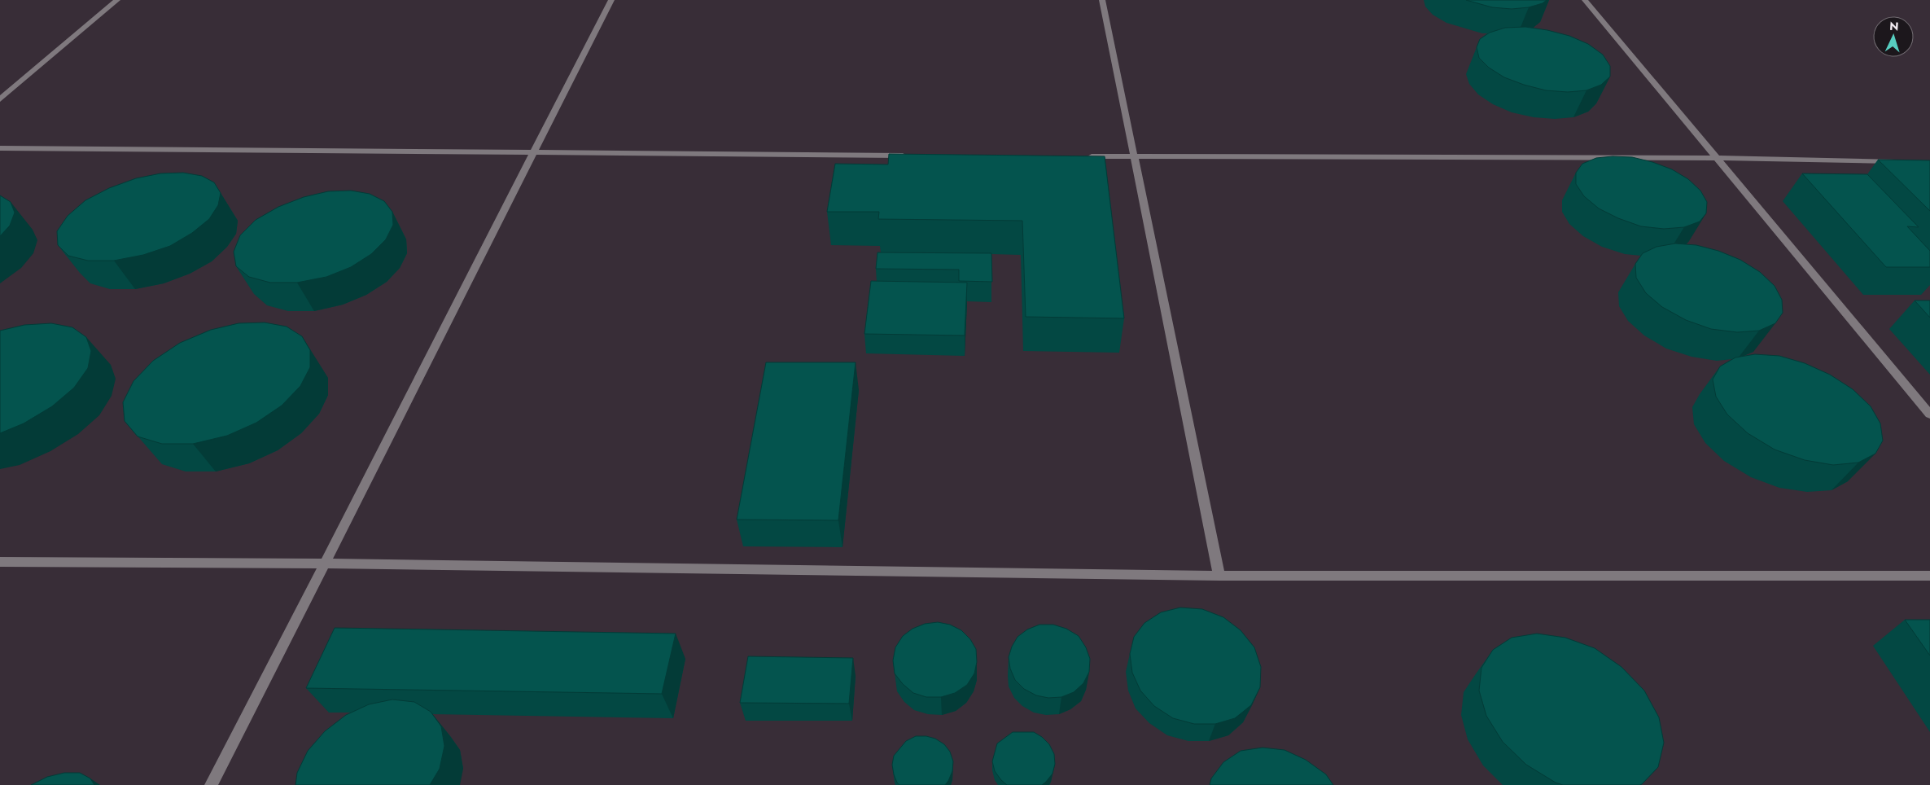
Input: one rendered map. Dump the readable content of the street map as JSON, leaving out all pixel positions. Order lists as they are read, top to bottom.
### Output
{
  "north": "top"
}
